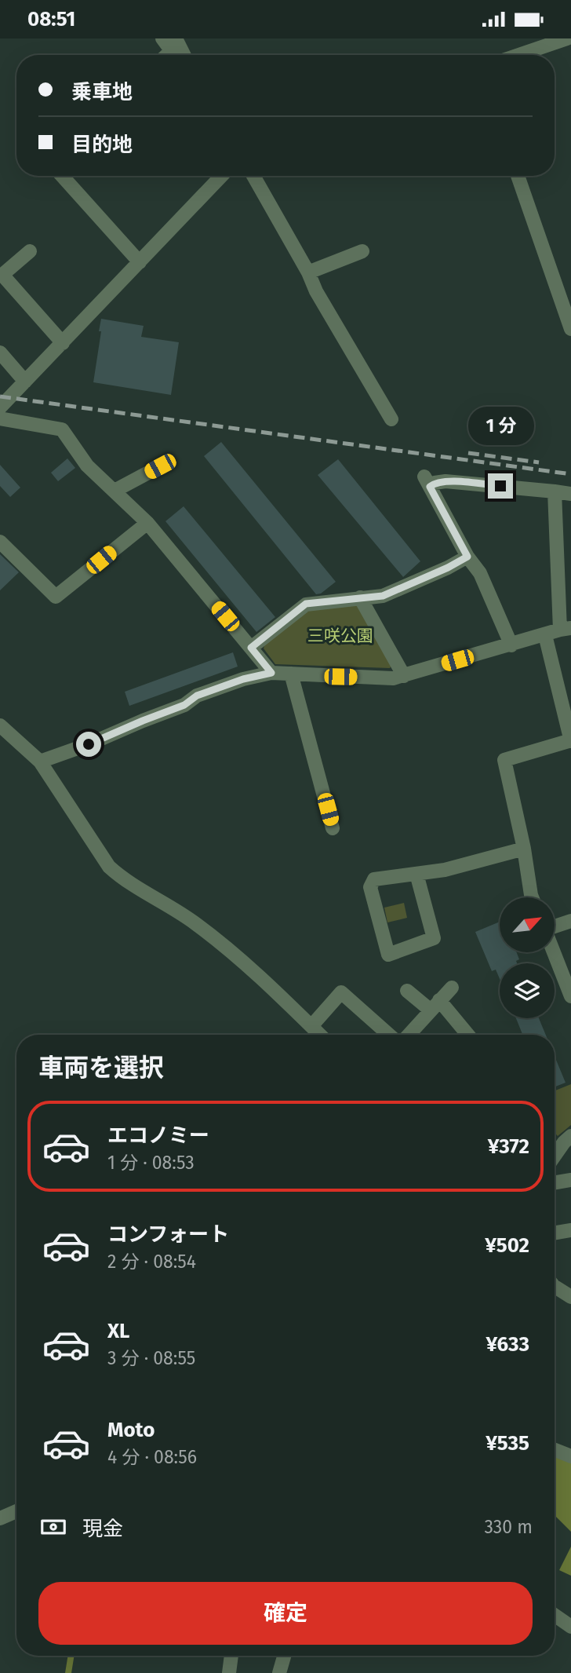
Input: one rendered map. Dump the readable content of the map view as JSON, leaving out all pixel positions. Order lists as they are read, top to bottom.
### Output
{
  "parks": ["三咲公園"],
  "north": "top right",
  "page": {
    "status": "08:51",
    "banner": ["乗車地", "目的地"],
    "bubble": "1 分",
    "heading": "車両を選択",
    "list": [
      {
        "name": "エコノミー",
        "note": "1 分 · 08:53",
        "value": "¥372"
      },
      {
        "name": "コンフォート",
        "note": "2 分 · 08:54",
        "value": "¥502"
      },
      {
        "name": "XL",
        "note": "3 分 · 08:55",
        "value": "¥633"
      },
      {
        "name": "Moto",
        "note": "4 分 · 08:56",
        "value": "¥535"
      }
    ],
    "pay": ["現金", "330 m"],
    "buttons": "確定"
  }
}
